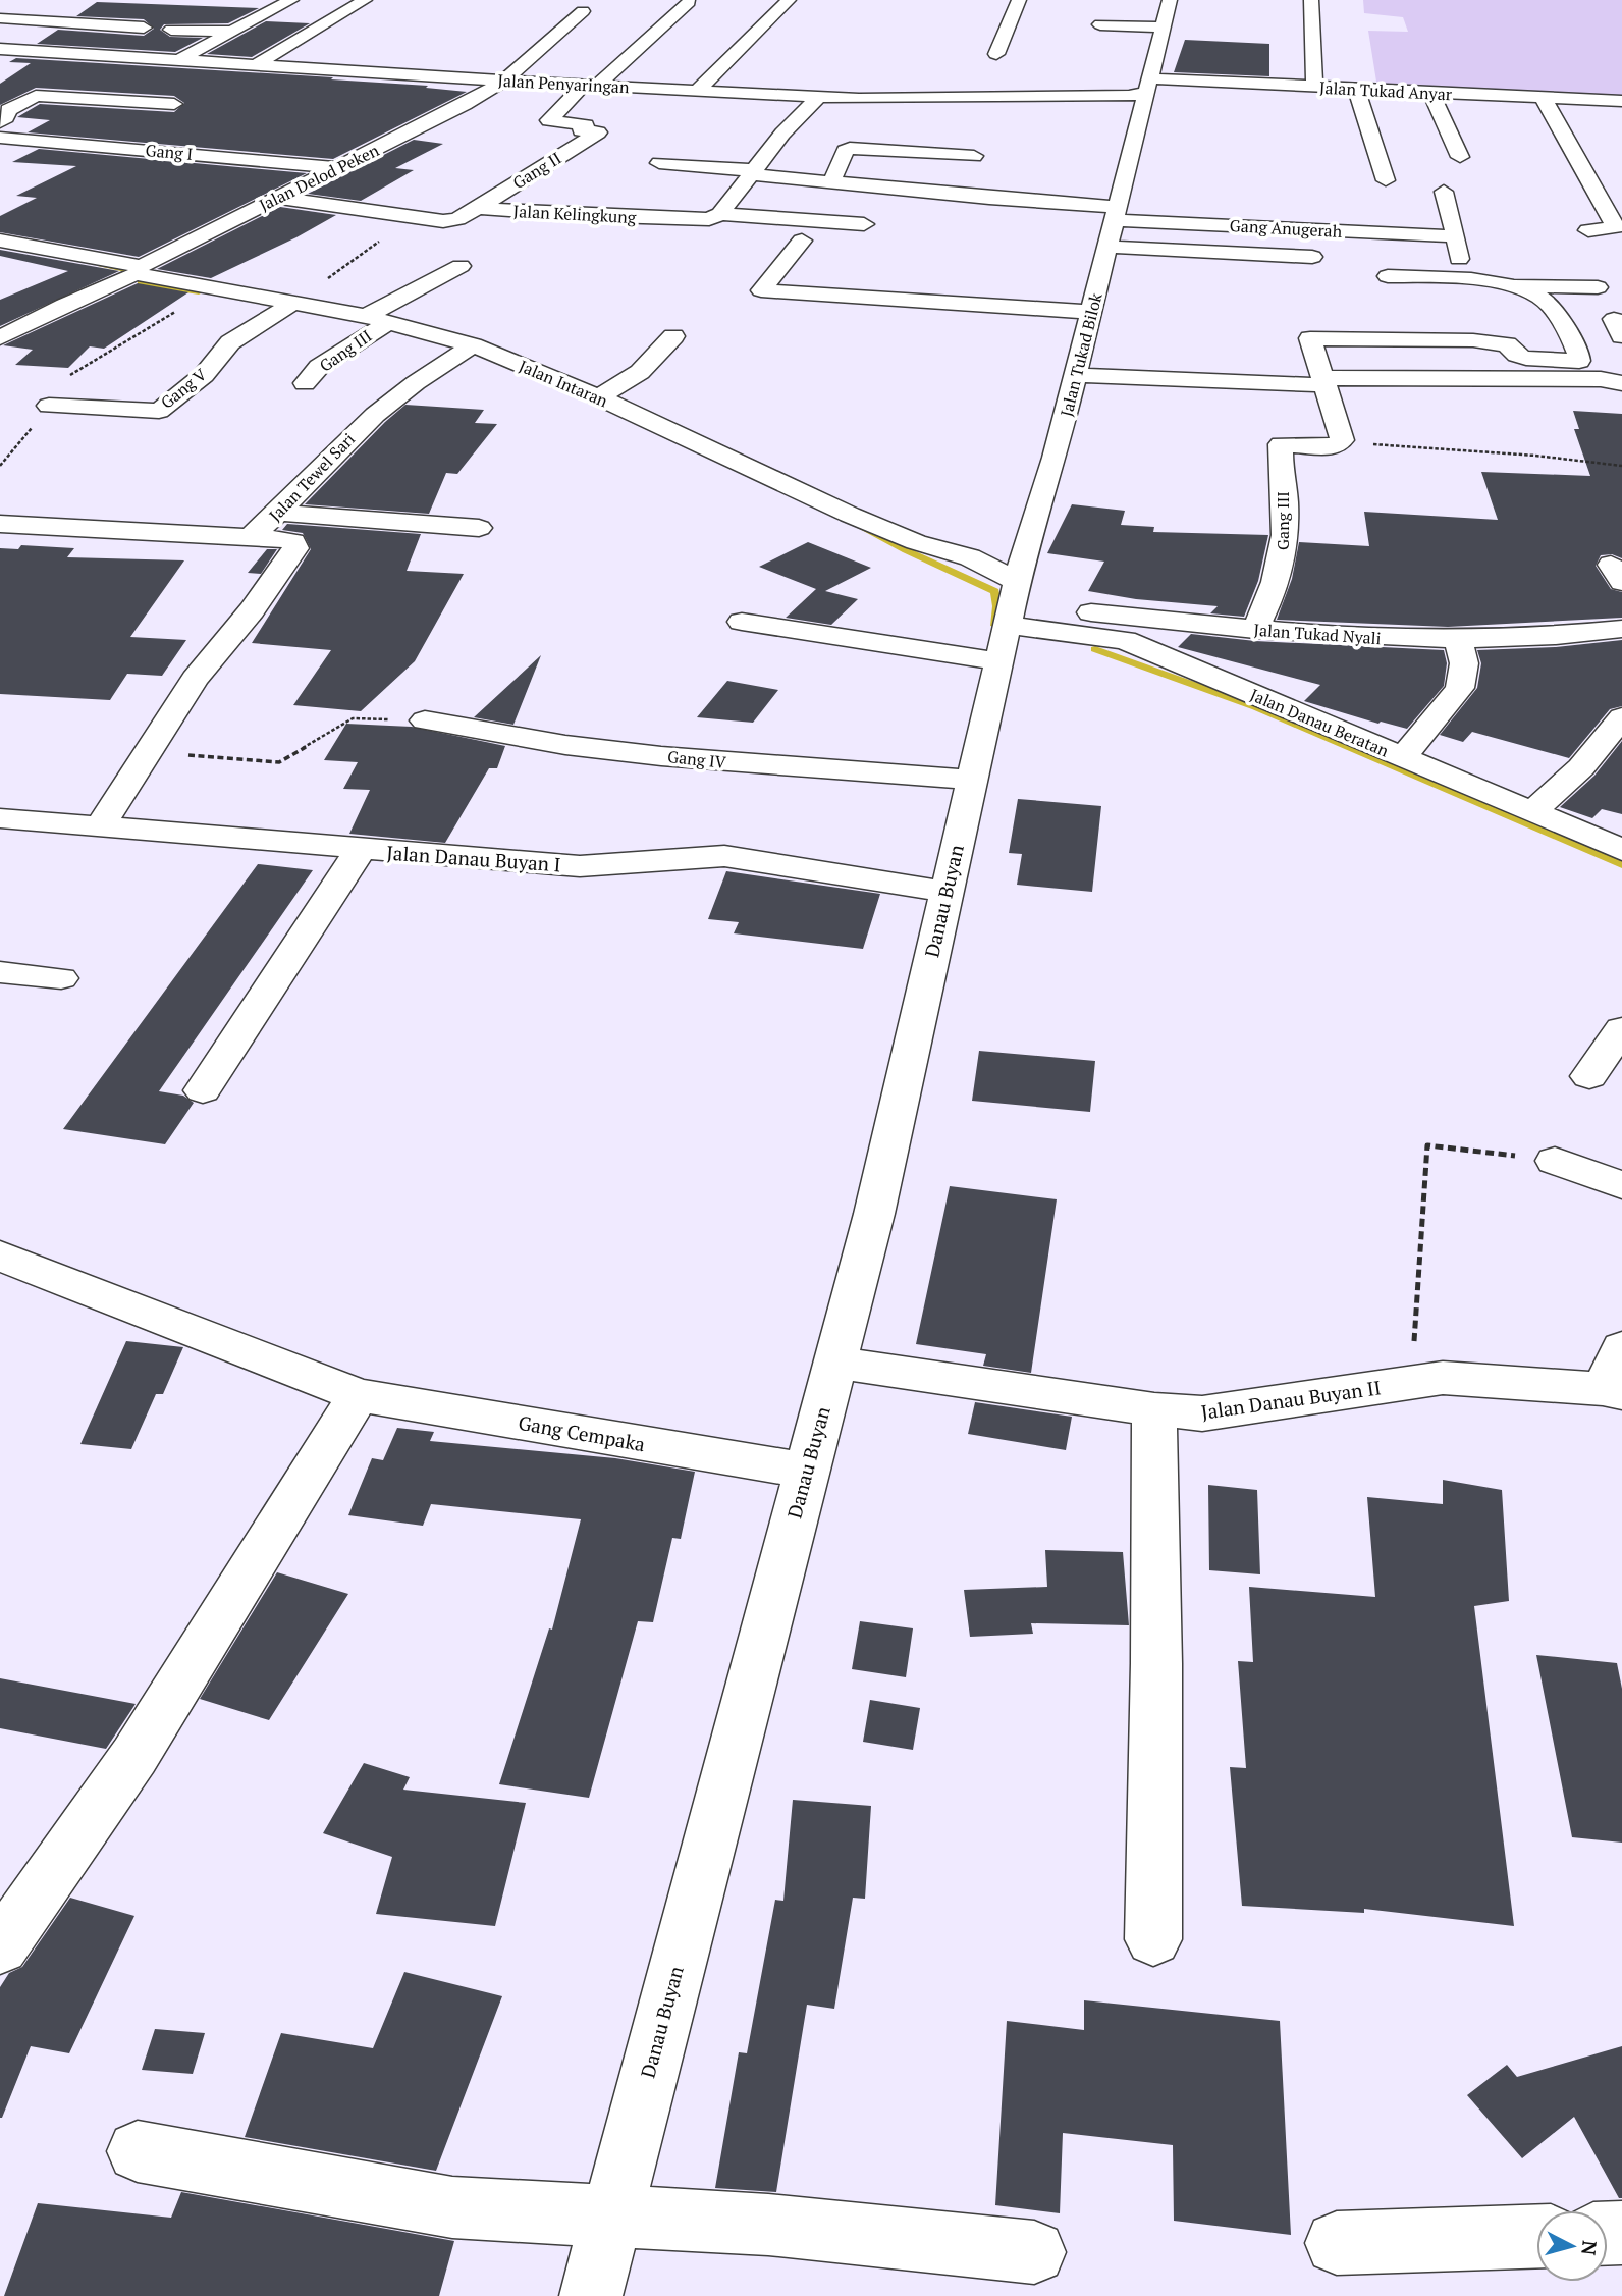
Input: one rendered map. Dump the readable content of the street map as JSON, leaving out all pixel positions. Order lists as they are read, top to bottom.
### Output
{
  "streets": {
    "street": [
      "Jalan Penyaringan",
      "Jalan Tukad Anyar",
      "Gang I",
      "Gang II",
      "Jalan Delod Peken",
      "Jalan Kelingkung",
      "Gang Anugerah",
      "Gang III",
      "Jalan Tukad Bilok",
      "Jalan Intaran",
      "Gang V",
      "Jalan Tewel Sari",
      "Jalan Tukad Nyali",
      "Jalan Danau Beratan",
      "Gang IV",
      "Jalan Danau Buyan I",
      "Danau Buyan",
      "Jalan Danau Buyan II",
      "Gang Cempaka"
    ]
  },
  "crossings": [
    ["Jalan Penyaringan", "Jalan Tukad Anyar"],
    ["Jalan Penyaringan", "Gang II"],
    ["Jalan Penyaringan", "Jalan Delod Peken"],
    ["Jalan Penyaringan", "Jalan Tukad Bilok"],
    ["Jalan Tukad Anyar", "Jalan Tukad Bilok"],
    ["Gang I", "Jalan Delod Peken"],
    ["Gang II", "Jalan Kelingkung"],
    ["Jalan Delod Peken", "Jalan Kelingkung"],
    ["Jalan Delod Peken", "Jalan Intaran"],
    ["Gang Anugerah", "Jalan Tukad Bilok"],
    ["Gang III", "Jalan Intaran"],
    ["Gang III", "Jalan Tukad Nyali"],
    ["Jalan Tukad Bilok", "Jalan Intaran"],
    ["Jalan Tukad Bilok", "Jalan Danau Beratan"],
    ["Jalan Tukad Bilok", "Danau Buyan"],
    ["Jalan Intaran", "Gang V"],
    ["Jalan Intaran", "Jalan Tewel Sari"],
    ["Jalan Intaran", "Jalan Danau Beratan"],
    ["Jalan Intaran", "Danau Buyan"],
    ["Jalan Tukad Nyali", "Jalan Danau Beratan"],
    ["Jalan Danau Beratan", "Danau Buyan"],
    ["Gang IV", "Danau Buyan"],
    ["Jalan Danau Buyan I", "Danau Buyan"],
    ["Danau Buyan", "Jalan Danau Buyan II"],
    ["Danau Buyan", "Gang Cempaka"]
  ],
  "north": "right"
}
